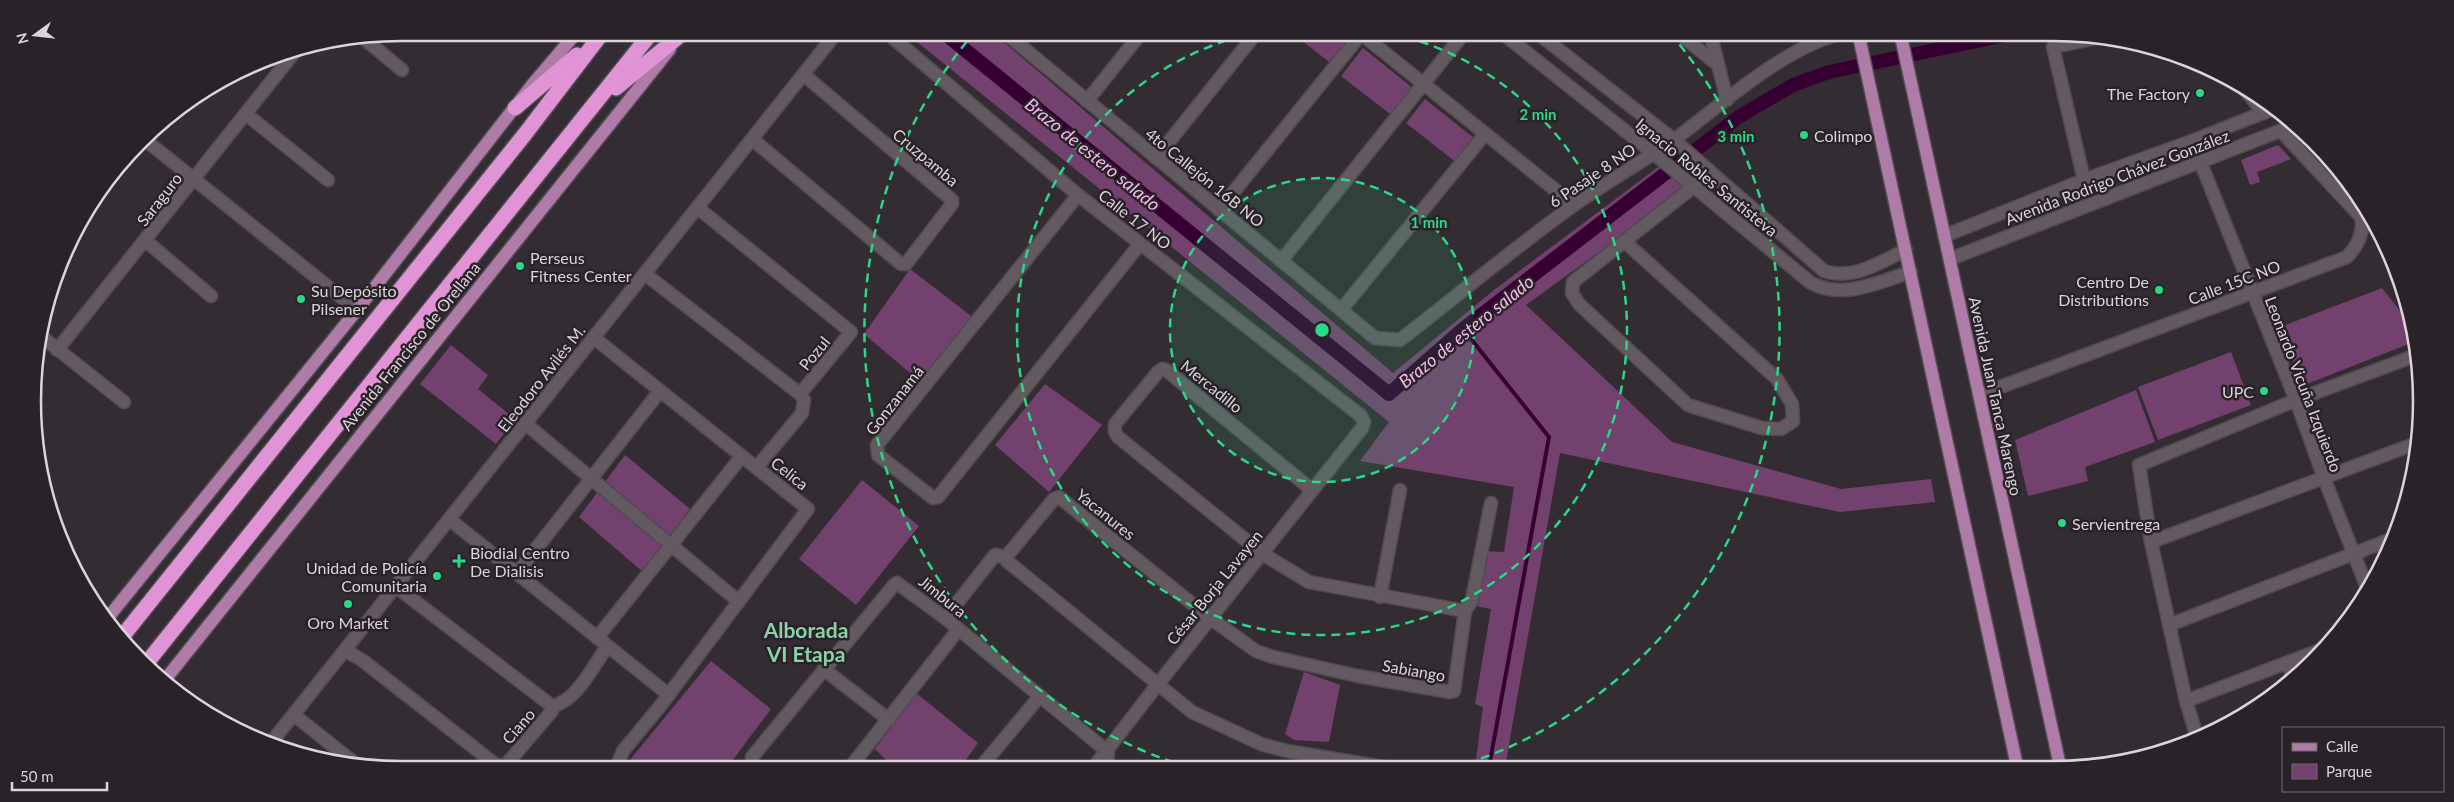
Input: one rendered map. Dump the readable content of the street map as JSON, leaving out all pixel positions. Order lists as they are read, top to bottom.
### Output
{
  "streets": {
    "highway": ["Avenida Francisco de Orellana"],
    "main road": ["Avenida Juan Tanca Marengo"],
    "street": [
      "Cruzpamba",
      "6 Pasaje 8 NO",
      "4to Callejón 16B NO",
      "Ignacio Robles Santisteva",
      "Avenida Rodrigo Chávez González",
      "Saraguro",
      "Calle 17 NO",
      "Calle 15C NO",
      "Pozul",
      "Eleodoro Avilés M.",
      "Leonardo Vicuña Izquierdo",
      "Mercadillo",
      "Gonzanamá",
      "Celica",
      "Yacanures",
      "César Borja Lavayen",
      "Jimbura",
      "Sabiango",
      "Ciano"
    ]
  },
  "crossings": [
    ["Cruzpamba", "Eleodoro Avilés M."],
    ["6 Pasaje 8 NO", "4to Callejón 16B NO"],
    ["6 Pasaje 8 NO", "Ignacio Robles Santisteva"],
    ["Avenida Rodrigo Chávez González", "Calle 15C NO"],
    ["Avenida Rodrigo Chávez González", "Leonardo Vicuña Izquierdo"],
    ["Avenida Rodrigo Chávez González", "Avenida Juan Tanca Marengo"],
    ["Calle 17 NO", "Gonzanamá"],
    ["Calle 17 NO", "César Borja Lavayen"],
    ["Calle 15C NO", "Leonardo Vicuña Izquierdo"],
    ["Calle 15C NO", "Avenida Juan Tanca Marengo"],
    ["Pozul", "Eleodoro Avilés M."],
    ["Eleodoro Avilés M.", "Celica"],
    ["Eleodoro Avilés M.", "Ciano"],
    ["Mercadillo", "César Borja Lavayen"],
    ["Yacanures", "César Borja Lavayen"],
    ["Yacanures", "Sabiango"],
    ["César Borja Lavayen", "Jimbura"],
    ["César Borja Lavayen", "Sabiango"]
  ],
  "districts": ["Alborada VI Etapa"],
  "water": ["Brazo de estero salado"],
  "places": {
    "other": [
      "The Factory",
      "Colimpo",
      "Perseus Fitness Center",
      "Centro De Distributions",
      "Su Depósito Pilsener",
      "UPC",
      "Servientrega",
      "Unidad de Policía Comunitaria",
      "Oro Market"
    ],
    "health": ["Biodial Centro De Dialisis"]
  },
  "legend": ["Calle", "Parque"],
  "scale_bar": "50 m",
  "north": "left",
  "rings": ["2 min", "3 min", "1 min"]
}
